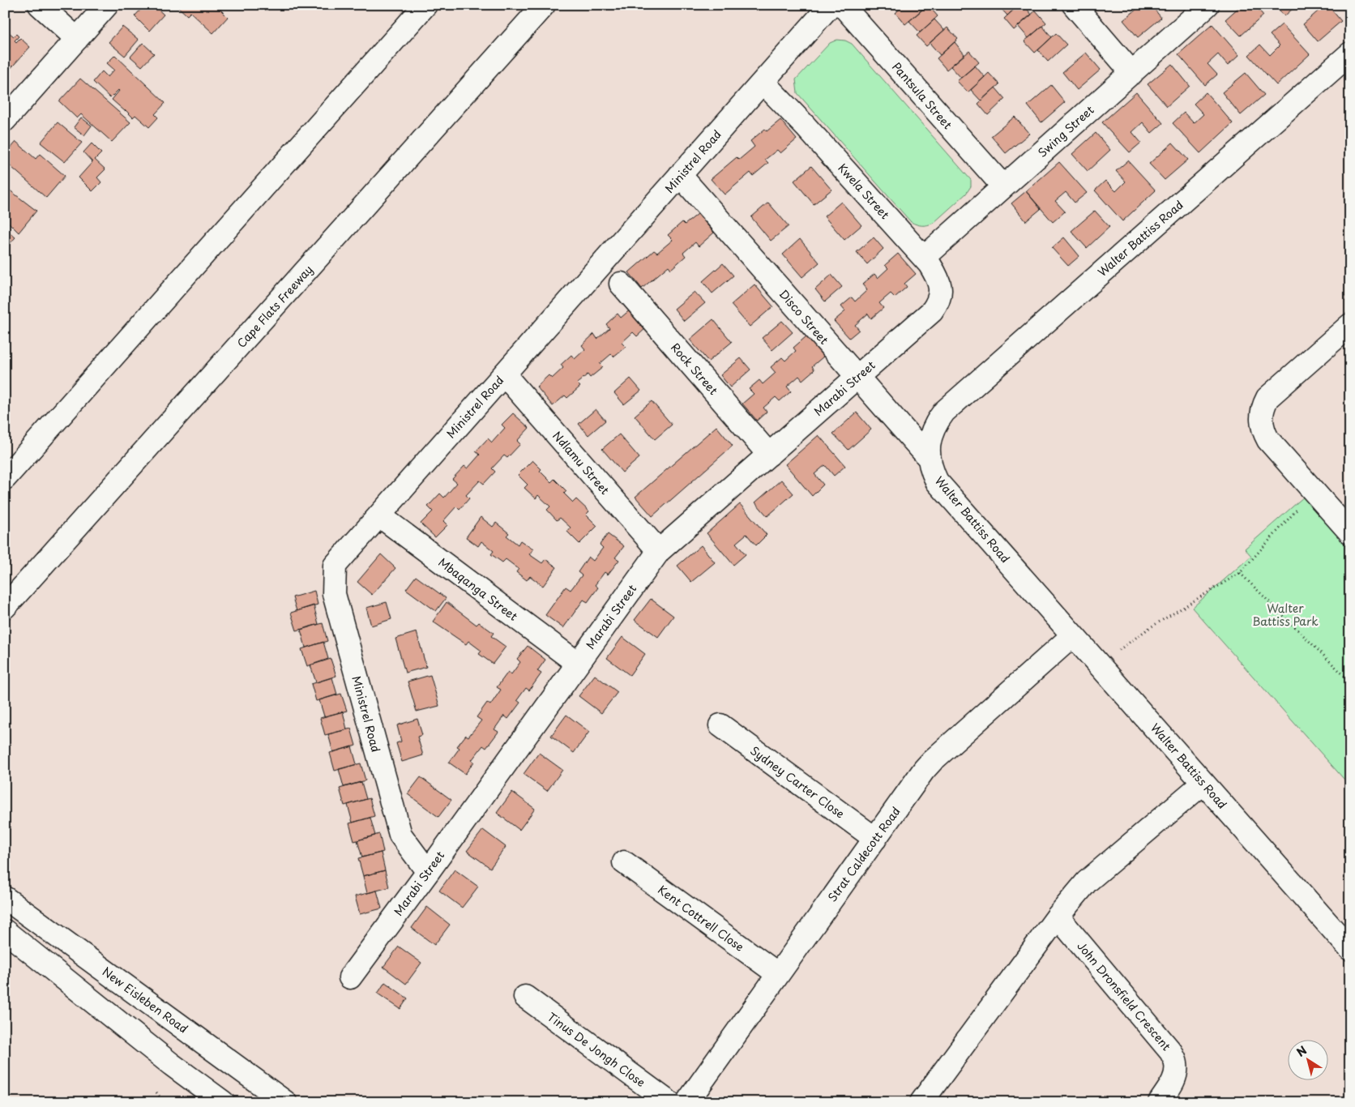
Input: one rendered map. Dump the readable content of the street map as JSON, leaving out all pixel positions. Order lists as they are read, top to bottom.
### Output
{
  "streets": {
    "main road": [
      "Pantsula Street",
      "Swing Street",
      "Ministrel Road",
      "Kwela Street",
      "Walter Battiss Road",
      "Cape Flats Freeway",
      "Disco Street",
      "Rock Street",
      "Marabi Street",
      "Ndlamu Street",
      "Mbaqanga Street",
      "Sydney Carter Close",
      "Strat Caldecott Road",
      "Kent Cottrell Close",
      "John Dronsfield Crescent",
      "New Eisleben Road",
      "Tinus De Jongh Close"
    ]
  },
  "crossings": [
    ["Pantsula Street", "Swing Street"],
    ["Swing Street", "Kwela Street"],
    ["Ministrel Road", "Kwela Street"],
    ["Ministrel Road", "Disco Street"],
    ["Ministrel Road", "Marabi Street"],
    ["Ministrel Road", "Ndlamu Street"],
    ["Ministrel Road", "Mbaqanga Street"],
    ["Kwela Street", "Marabi Street"],
    ["Walter Battiss Road", "Disco Street"],
    ["Walter Battiss Road", "Strat Caldecott Road"],
    ["Disco Street", "Marabi Street"],
    ["Rock Street", "Marabi Street"],
    ["Marabi Street", "Ndlamu Street"],
    ["Marabi Street", "Mbaqanga Street"],
    ["Sydney Carter Close", "Strat Caldecott Road"],
    ["Strat Caldecott Road", "Kent Cottrell Close"]
  ],
  "parks": ["Walter Battiss Park"],
  "north": "top left"
}
